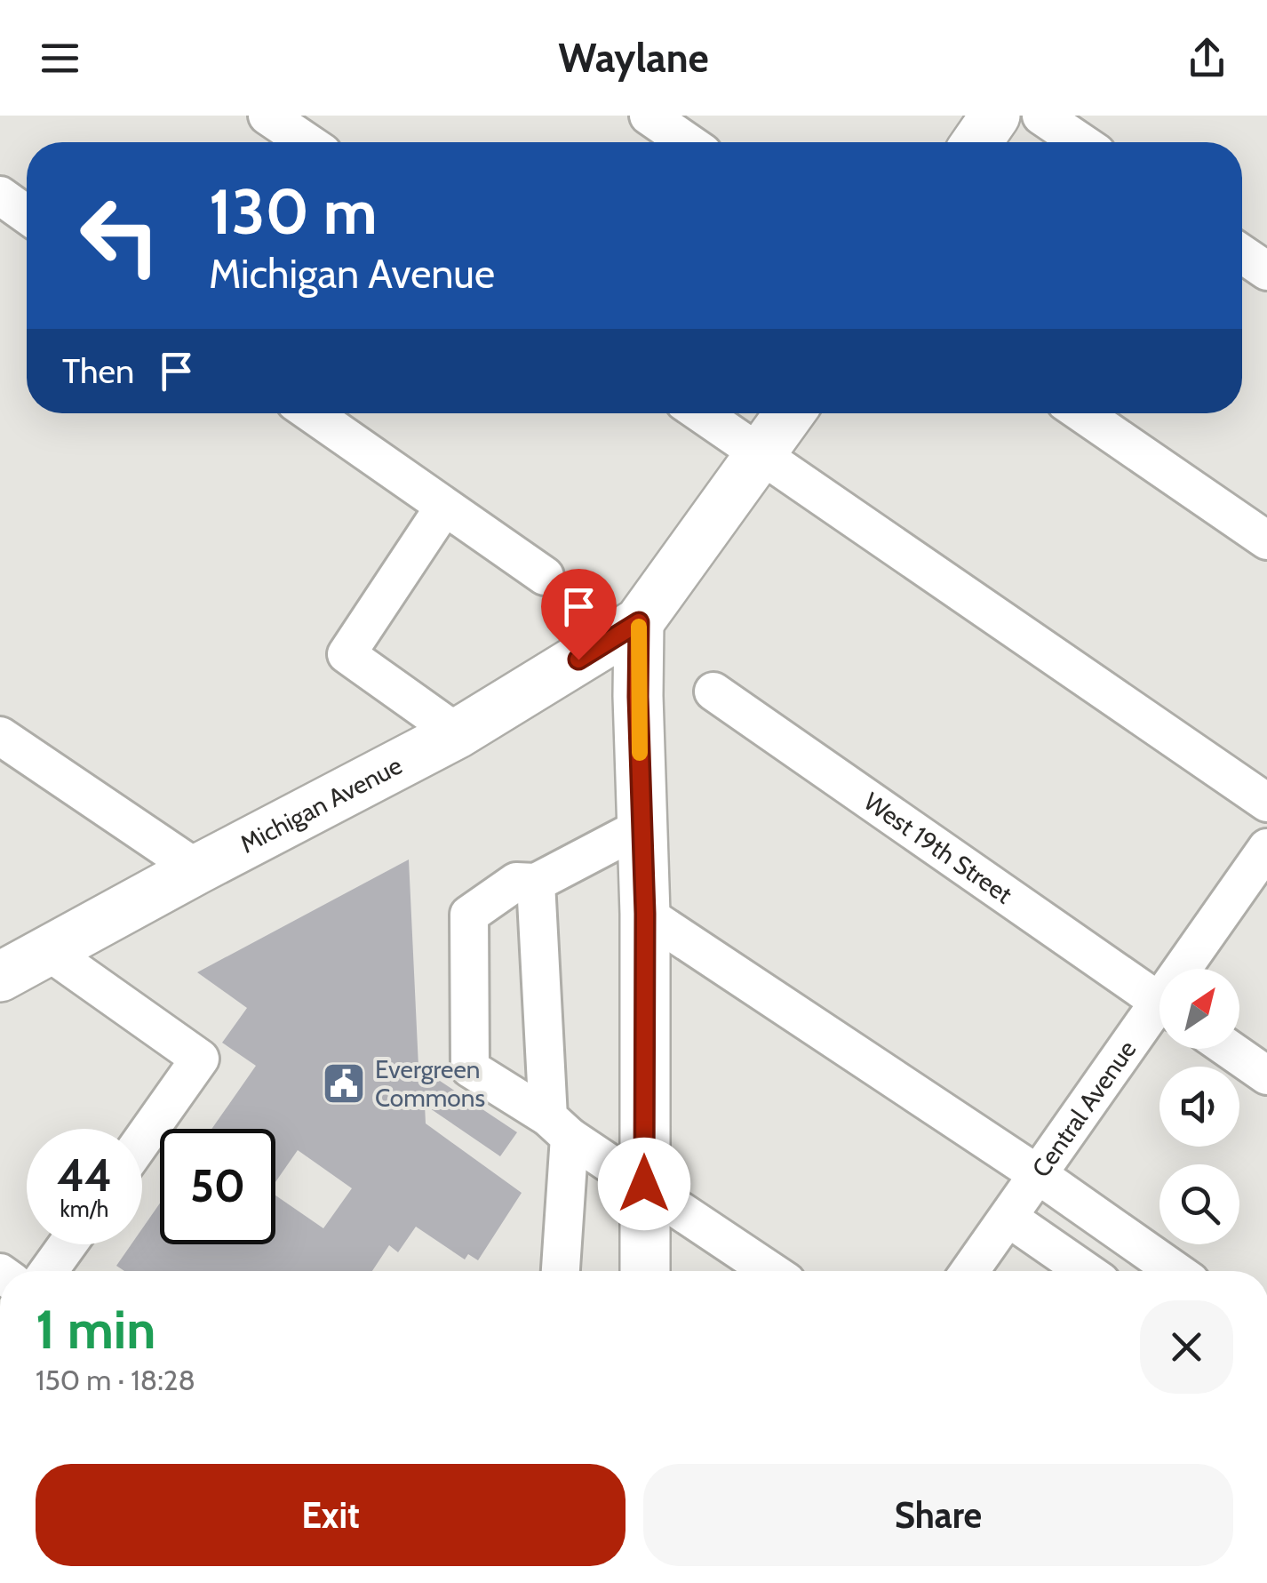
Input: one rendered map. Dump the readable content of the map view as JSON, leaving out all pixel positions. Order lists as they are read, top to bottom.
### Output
{
  "streets": {
    "main road": ["Michigan Avenue"],
    "street": ["West 19th Street", "Central Avenue"]
  },
  "places": {
    "public building": ["Evergreen Commons"]
  },
  "north": "top right",
  "page": {
    "header": "Waylane",
    "turn": ["130 m", "Michigan Avenue"],
    "then": "Then",
    "speed": "44 km/h",
    "limit": "50",
    "heading": ["1 min", "150 m · 18:28"],
    "buttons": ["Exit", "Share"]
  }
}
